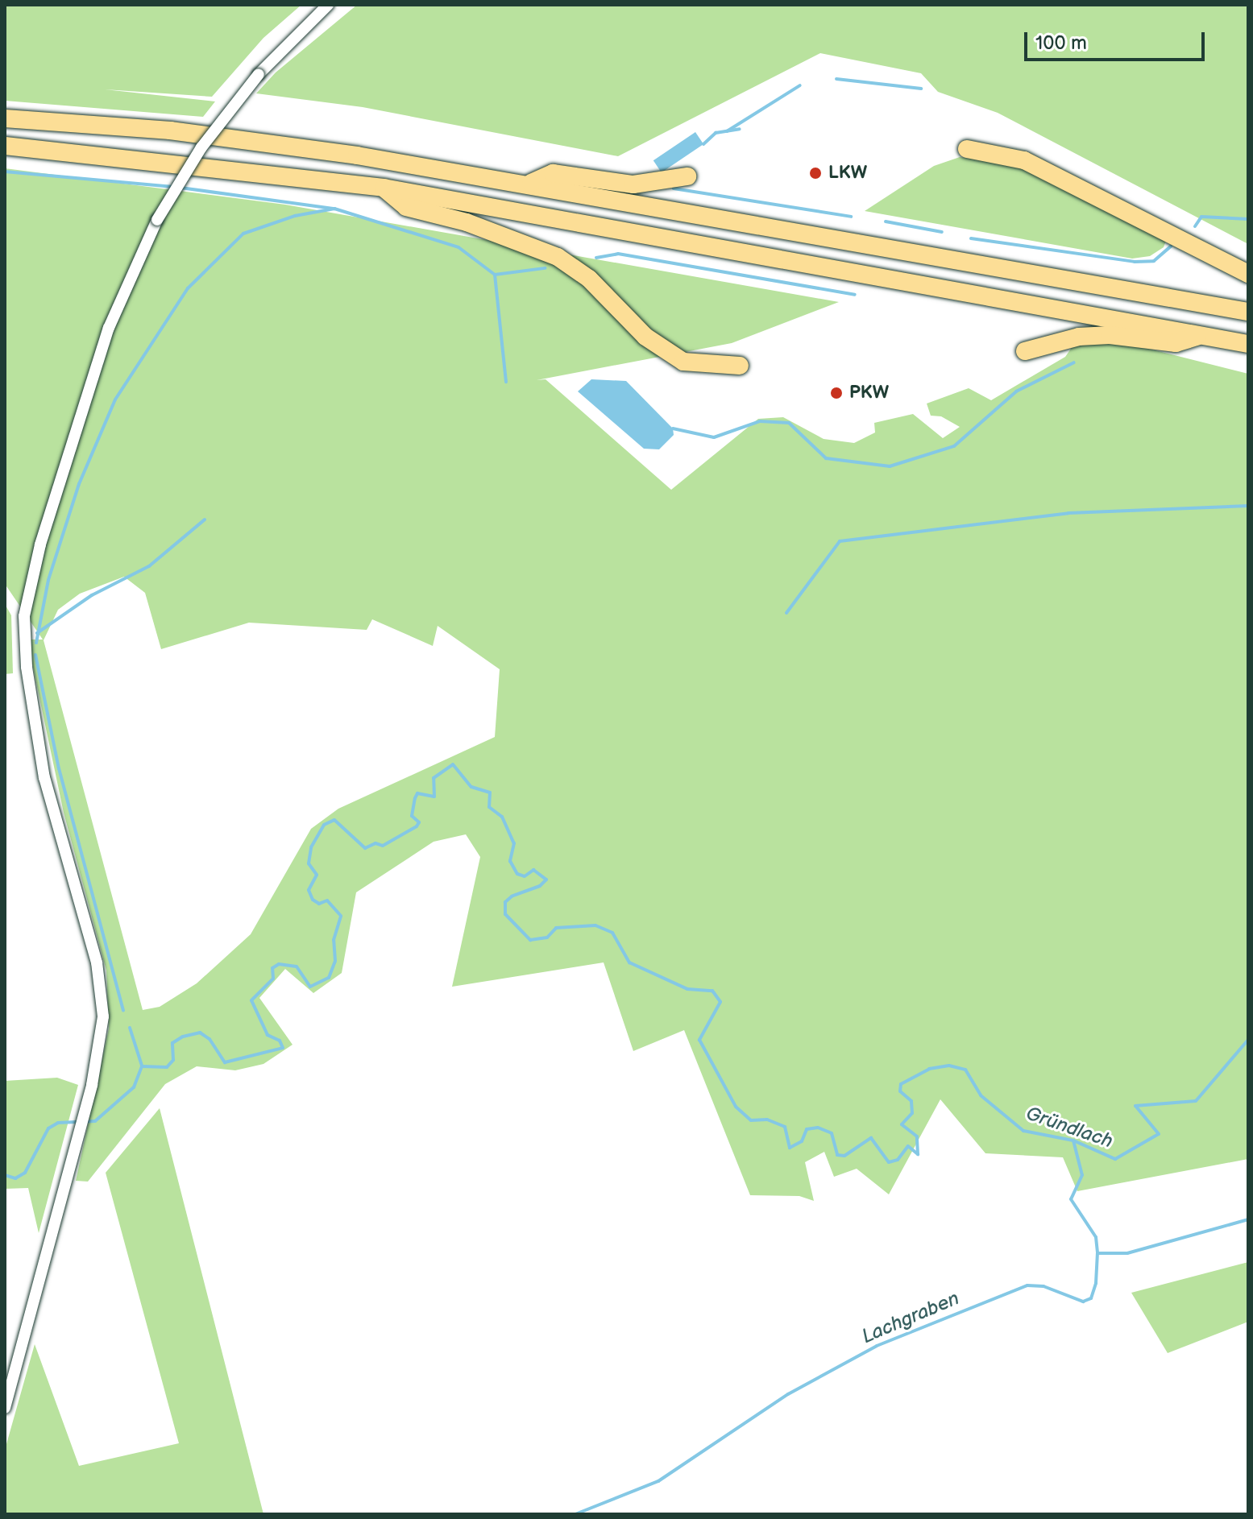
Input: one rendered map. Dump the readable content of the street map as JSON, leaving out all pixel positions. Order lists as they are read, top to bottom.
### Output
{
  "water": ["Gründlach", "Lachgraben"],
  "places": ["LKW", "PKW"],
  "scale_bar": "100 m"
}
